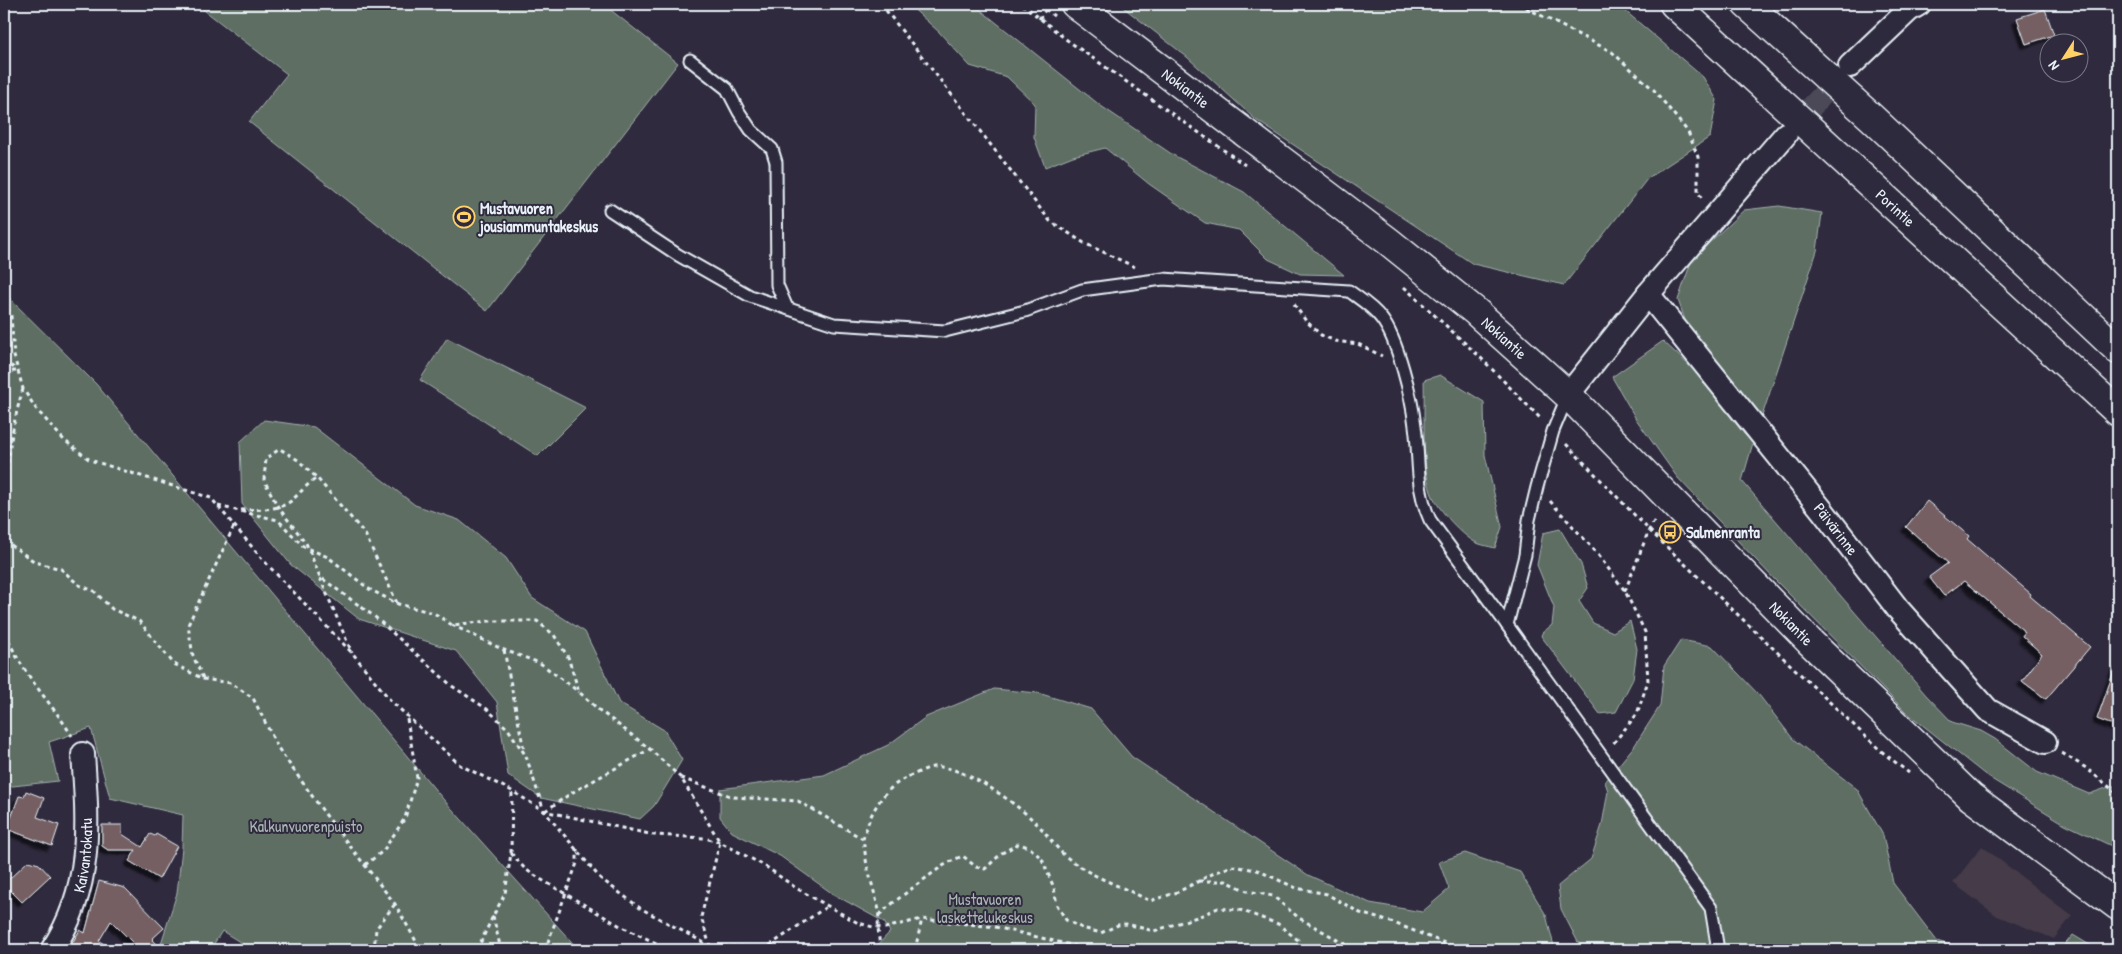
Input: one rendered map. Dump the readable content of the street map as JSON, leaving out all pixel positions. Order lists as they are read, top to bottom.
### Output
{
  "streets": {
    "main road": ["Nokiantie", "Porintie"],
    "street": ["Päivärinne", "Kaivantokatu"]
  },
  "parks": ["Kalkunvuorenpuisto", "Mustavuoren laskettelukeskus"],
  "places": {
    "sports": ["Mustavuoren jousiammuntakeskus"],
    "bus stop": ["Salmenranta"]
  },
  "north": "bottom left"
}
